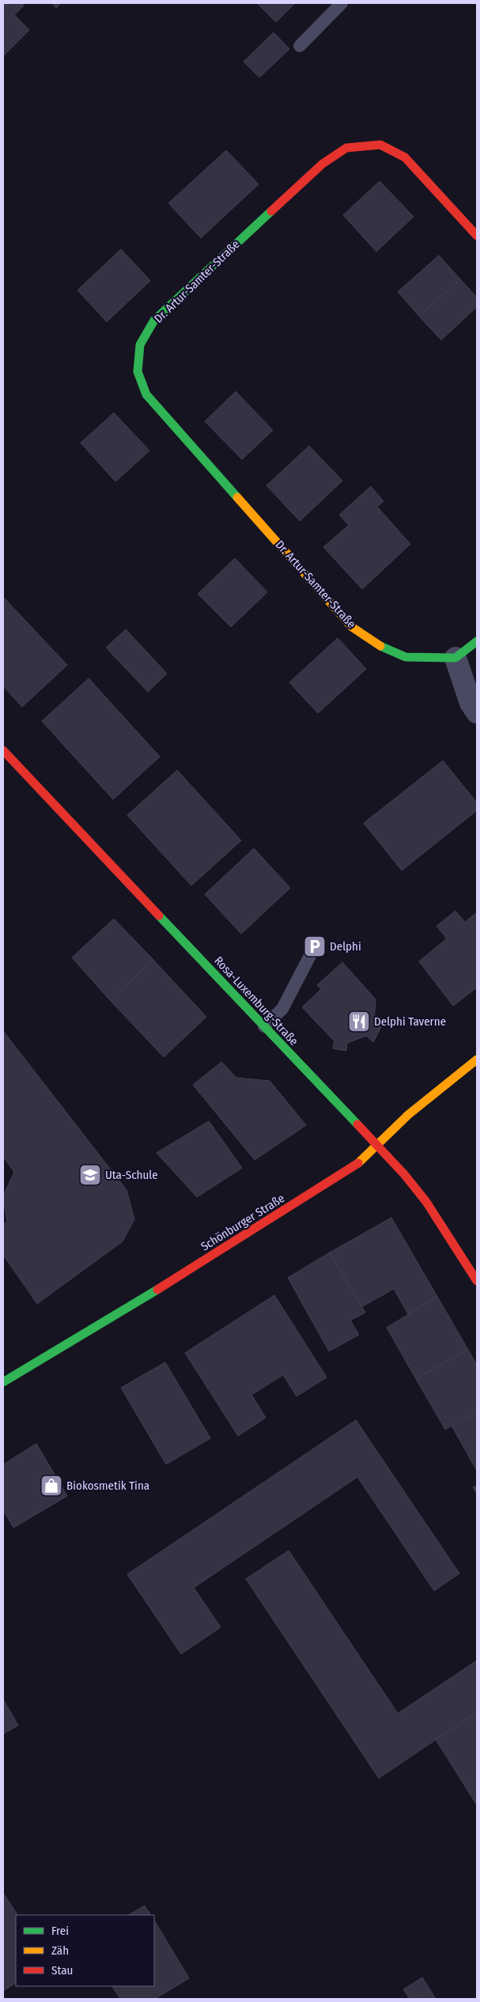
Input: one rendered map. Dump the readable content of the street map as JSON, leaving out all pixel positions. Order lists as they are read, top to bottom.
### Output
{
  "streets": {
    "street": ["Dr. Artur-Samter-Straße", "Rosa-Luxemburg-Straße", "Schönburger Straße"]
  },
  "crossings": [
    ["Rosa-Luxemburg-Straße", "Schönburger Straße"]
  ],
  "places": {
    "parking": ["Delphi"],
    "restaurant": ["Delphi Taverne"],
    "school or university": ["Uta-Schule"],
    "shop": ["Biokosmetik Tina"]
  },
  "legend": ["Frei", "Zäh", "Stau"]
}
